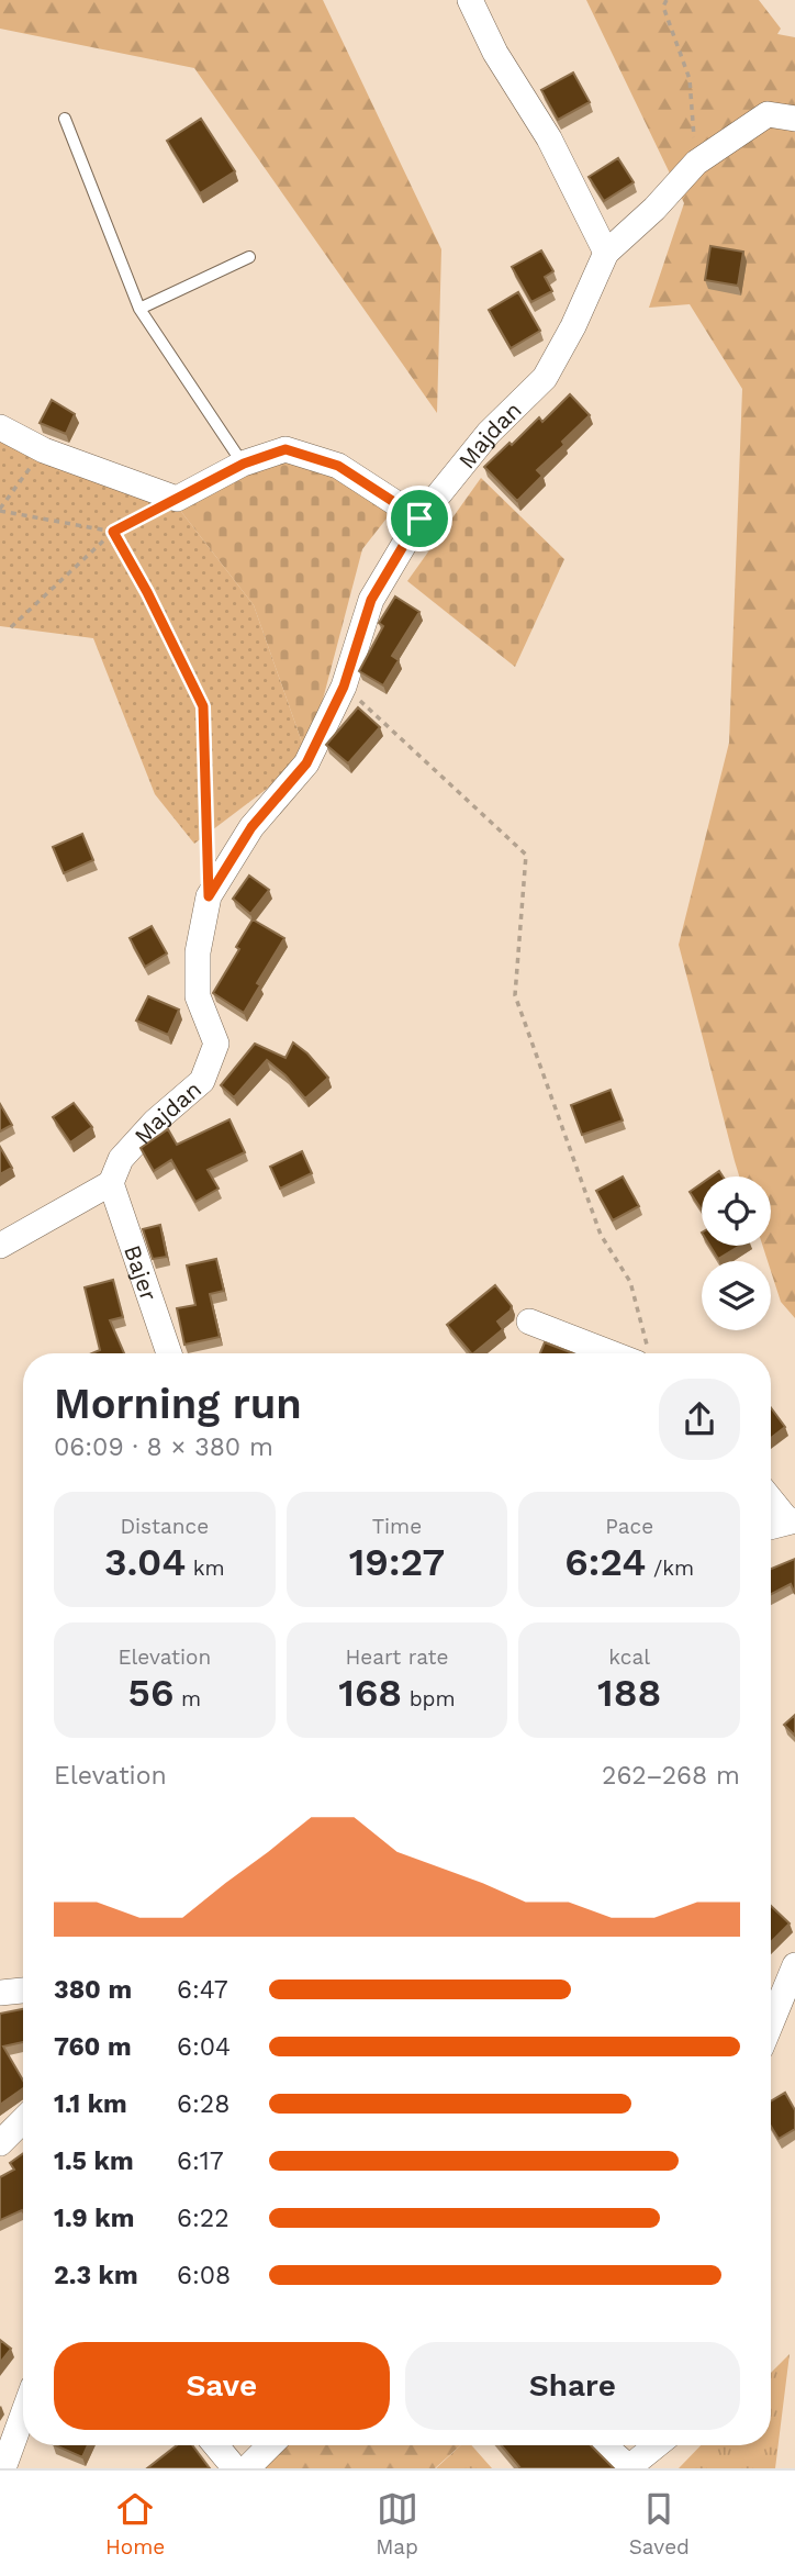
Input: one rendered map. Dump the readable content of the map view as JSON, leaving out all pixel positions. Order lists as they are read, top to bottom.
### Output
{
  "streets": {
    "street": ["Majdan", "Bajer"]
  },
  "crossings": [
    ["Majdan", "Bajer"]
  ],
  "page": {
    "heading": ["Morning run", "06:09 · 8 × 380 m"],
    "stats": [
      ["Distance", "3.04 km"],
      ["Time", "19:27"],
      ["Pace", "6:24 /km"],
      ["Elevation", "56 m"],
      ["Heart rate", "168 bpm"],
      ["kcal", "188"]
    ],
    "chart": ["Elevation", "262–268 m"],
    "list": [
      {
        "name": "380 m",
        "note": "6:47"
      },
      {
        "name": "760 m",
        "note": "6:04"
      },
      {
        "name": "1.1 km",
        "note": "6:28"
      },
      {
        "name": "1.5 km",
        "note": "6:17"
      },
      {
        "name": "1.9 km",
        "note": "6:22"
      },
      {
        "name": "2.3 km",
        "note": "6:08"
      }
    ],
    "buttons": ["Save", "Share"],
    "tabs": ["Home", "Map", "Saved"]
  }
}
